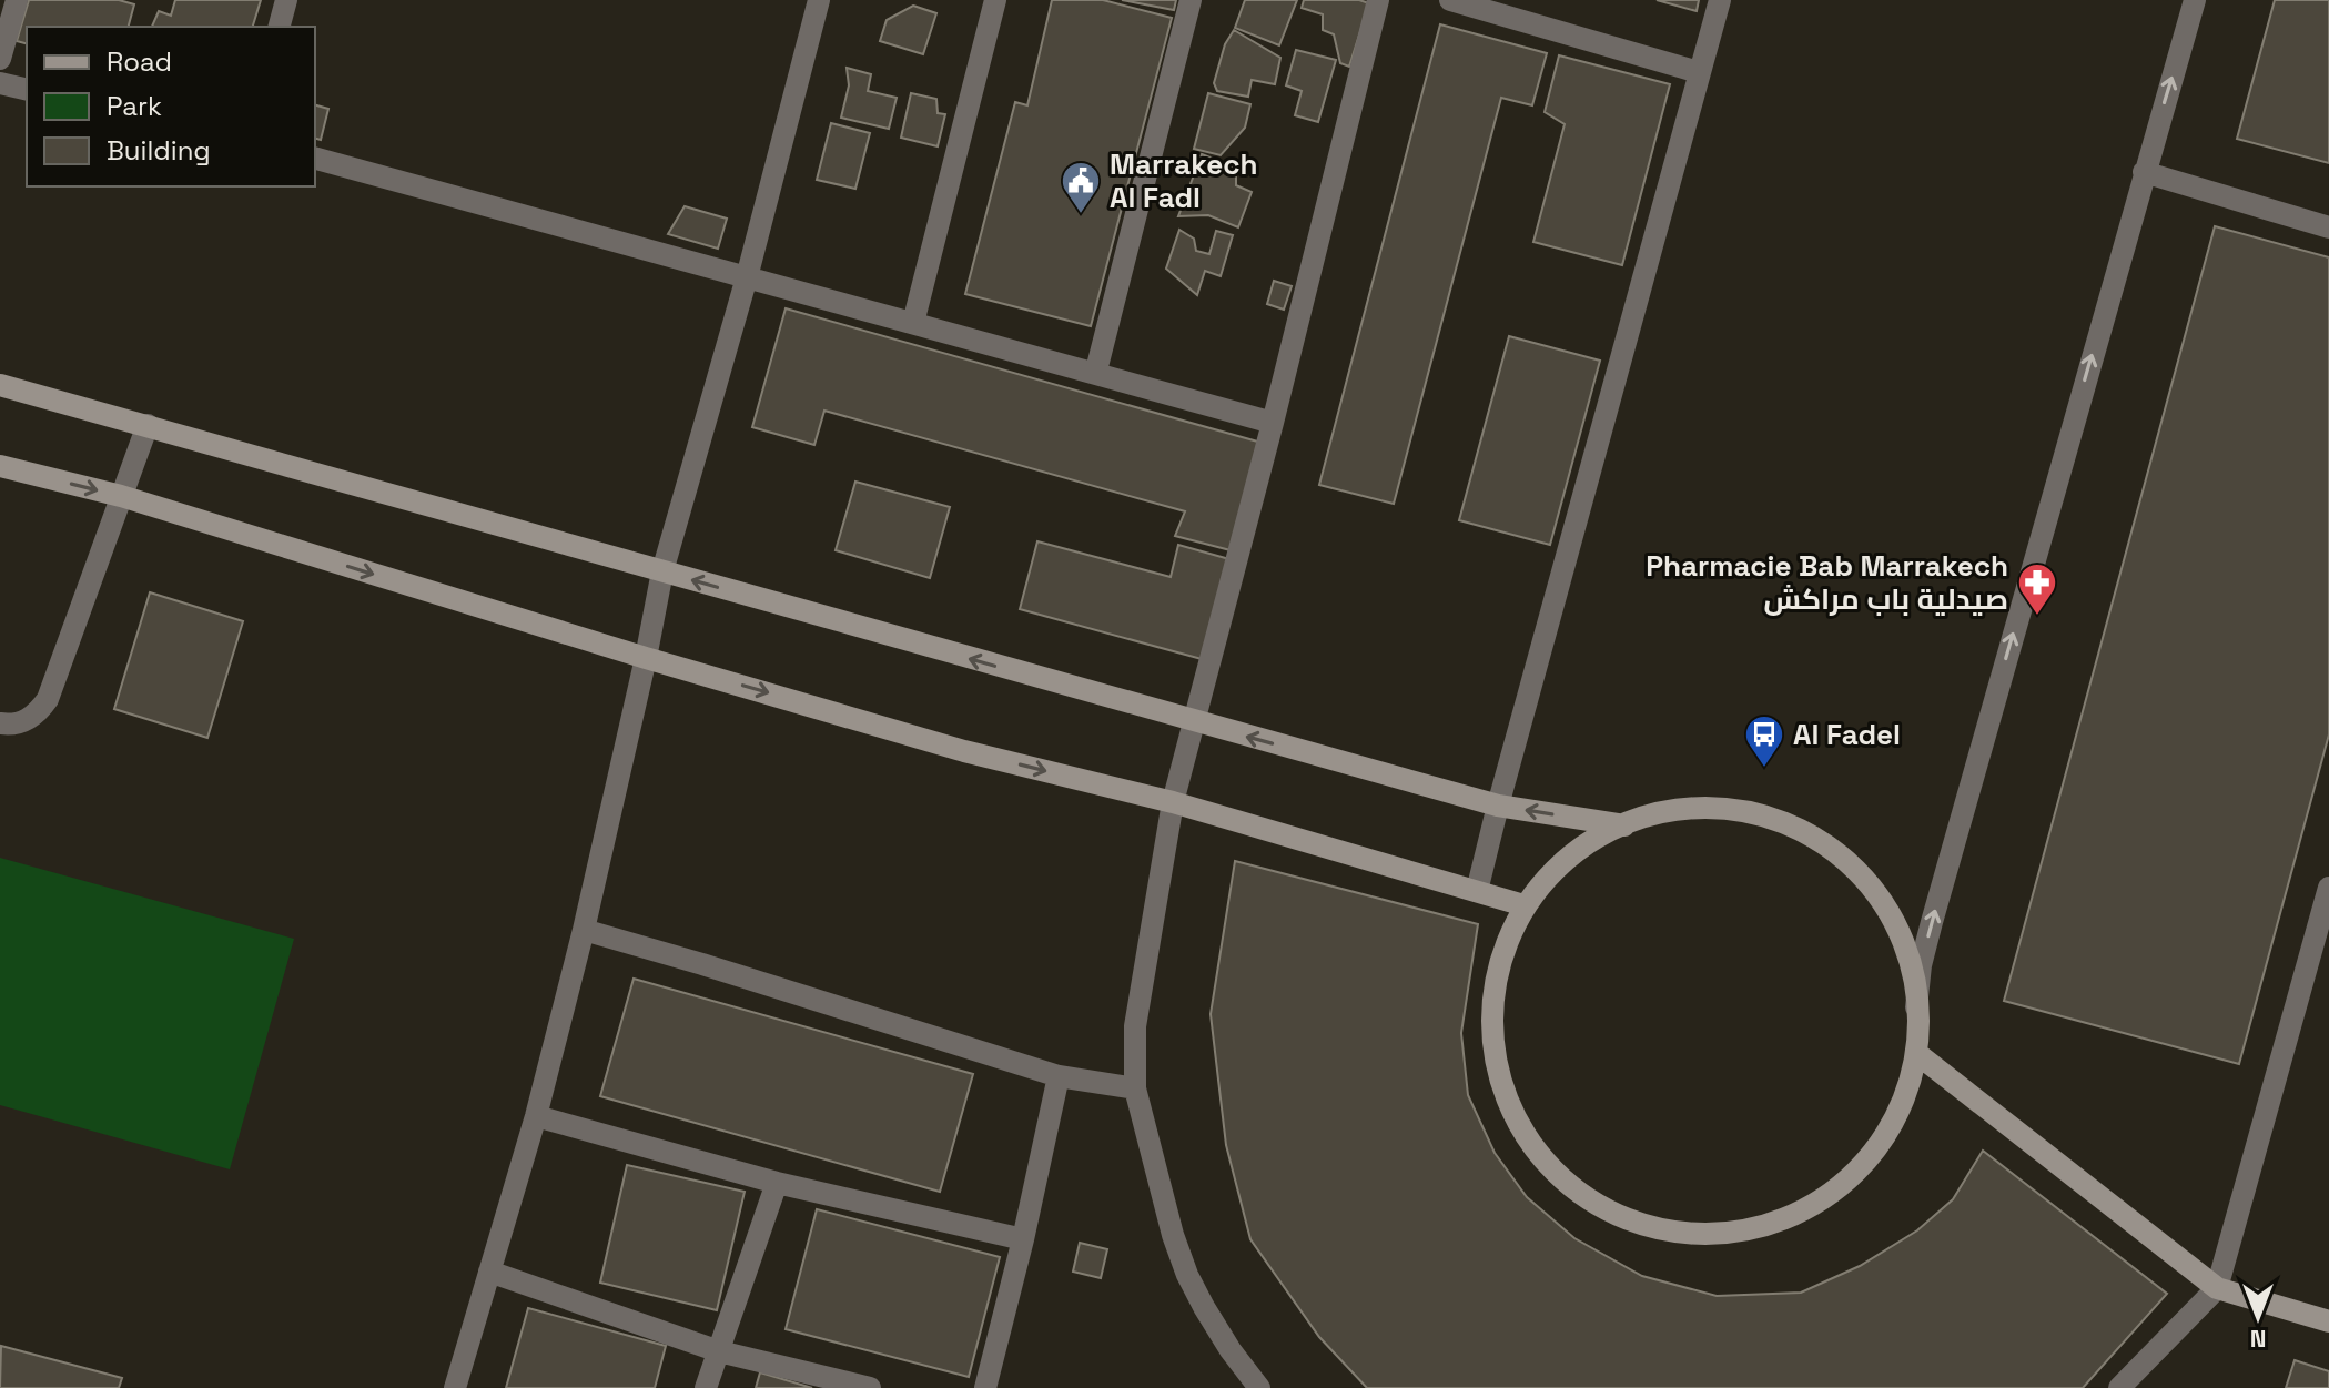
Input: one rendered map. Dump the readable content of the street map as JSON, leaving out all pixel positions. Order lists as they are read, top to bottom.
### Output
{
  "places": {
    "public building": ["Marrakech Al Fadl"],
    "pharmacy": ["Pharmacie Bab Marrakech صيدلية باب مراكش"],
    "bus stop": ["Al Fadel"]
  },
  "legend": ["Road", "Park", "Building"],
  "north": "bottom"
}
